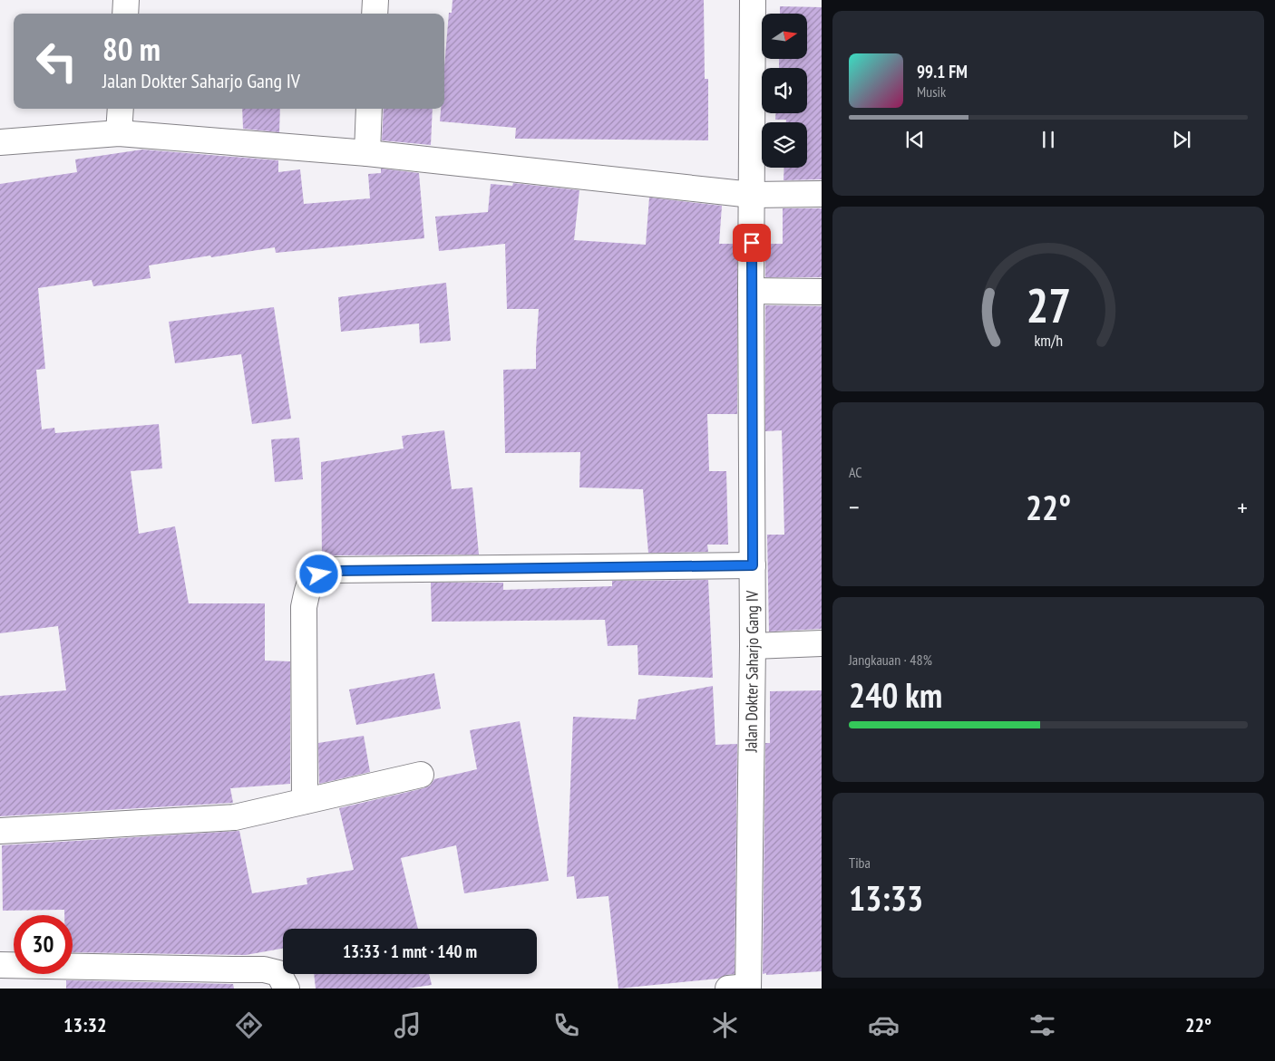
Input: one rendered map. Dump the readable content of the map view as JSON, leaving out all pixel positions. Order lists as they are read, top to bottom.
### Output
{
  "streets": {
    "street": ["Jalan Dokter Saharjo Gang IV"]
  },
  "north": "right",
  "page": {
    "turn": ["80 m", "Jalan Dokter Saharjo Gang IV"],
    "song": ["99.1 FM", "Musik"],
    "tile": [
      "AC",
      ["Jangkauan · 48%", "240 km"],
      ["Tiba", "13:33"]
    ],
    "heat": ["−", "22°", "+"],
    "limit": "30",
    "trip": "13:33 · 1 mnt · 140 m",
    "tabs": ["13:32", "22°"],
    "gauge": ["27", "km/h"]
  }
}
